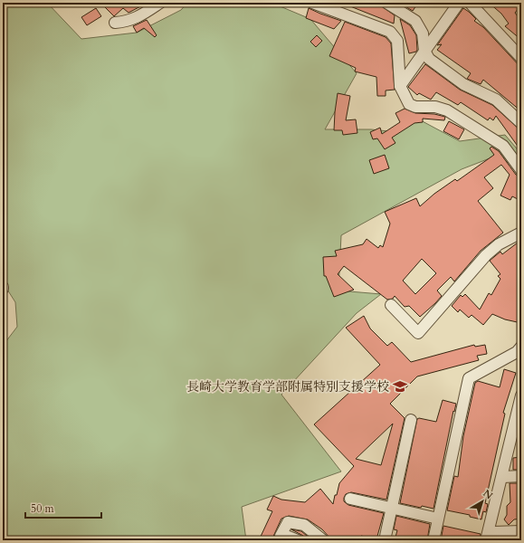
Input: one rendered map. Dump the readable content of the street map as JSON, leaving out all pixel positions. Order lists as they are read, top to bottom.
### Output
{
  "places": {
    "school or university": ["長崎大学教育学部附属特別支援学校"]
  },
  "scale_bar": "50 m",
  "north": "top right"
}
